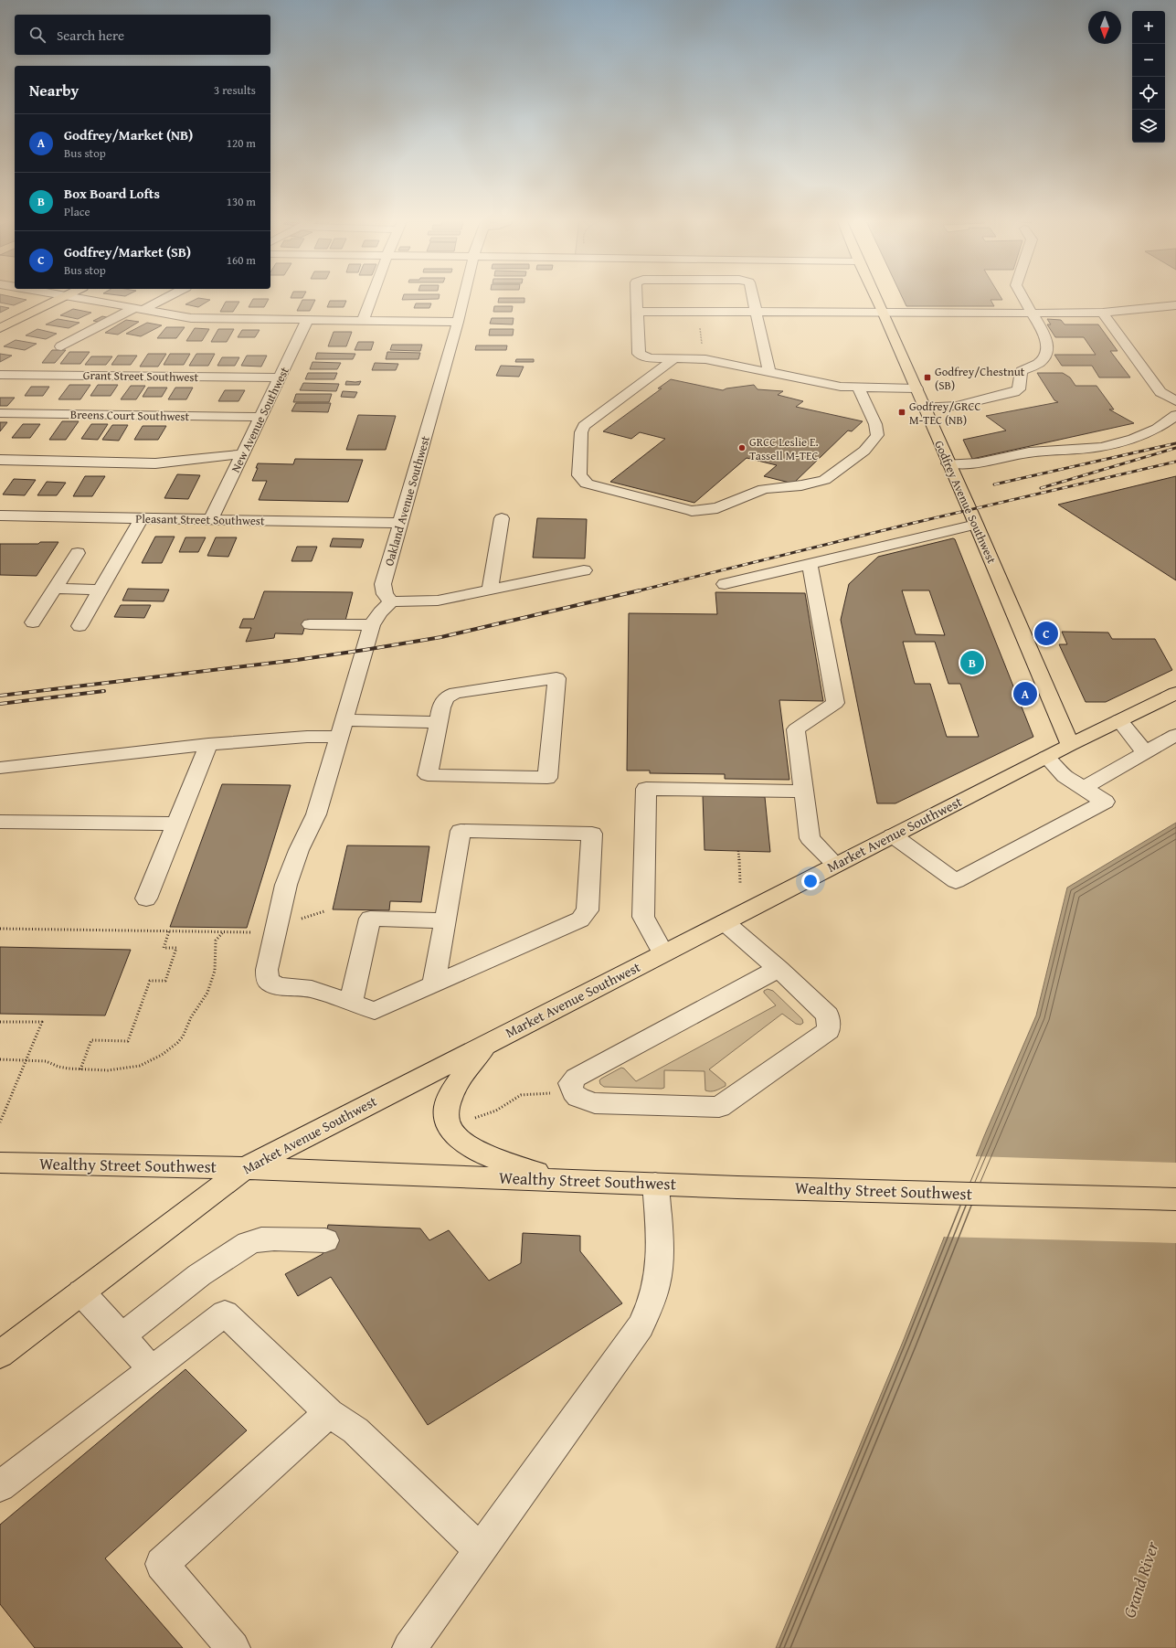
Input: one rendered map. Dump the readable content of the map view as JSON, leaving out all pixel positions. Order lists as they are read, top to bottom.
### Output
{
  "streets": {
    "main road": ["Godfrey Avenue Southwest", "Market Avenue Southwest", "Wealthy Street Southwest"],
    "street": [
      "Grant Street Southwest",
      "Breens Court Southwest",
      "New Avenue Southwest",
      "Oakland Avenue Southwest",
      "Pleasant Street Southwest"
    ]
  },
  "crossings": [
    ["Grant Street Southwest", "New Avenue Southwest"],
    ["Breens Court Southwest", "New Avenue Southwest"],
    ["New Avenue Southwest", "Pleasant Street Southwest"],
    ["Oakland Avenue Southwest", "Pleasant Street Southwest"],
    ["Godfrey Avenue Southwest", "Market Avenue Southwest"],
    ["Market Avenue Southwest", "Wealthy Street Southwest"]
  ],
  "water": ["Grand River"],
  "places": {
    "transit": ["Godfrey/Chestnut (SB)", "Godfrey/GRCC M-TEC (NB)"],
    "other": ["GRCC Leslie E. Tassell M-TEC"]
  },
  "north": "bottom",
  "page": {
    "map_buttons": ["+", "−"],
    "search": "Search here",
    "heading": ["Nearby", "3 results"],
    "list": [
      {
        "mark": "A",
        "name": "Godfrey/Market (NB)",
        "note": "Bus stop",
        "value": "120 m"
      },
      {
        "mark": "B",
        "name": "Box Board Lofts",
        "note": "Place",
        "value": "130 m"
      },
      {
        "mark": "C",
        "name": "Godfrey/Market (SB)",
        "note": "Bus stop",
        "value": "160 m"
      }
    ],
    "pins": ["C", "B", "A"]
  }
}
